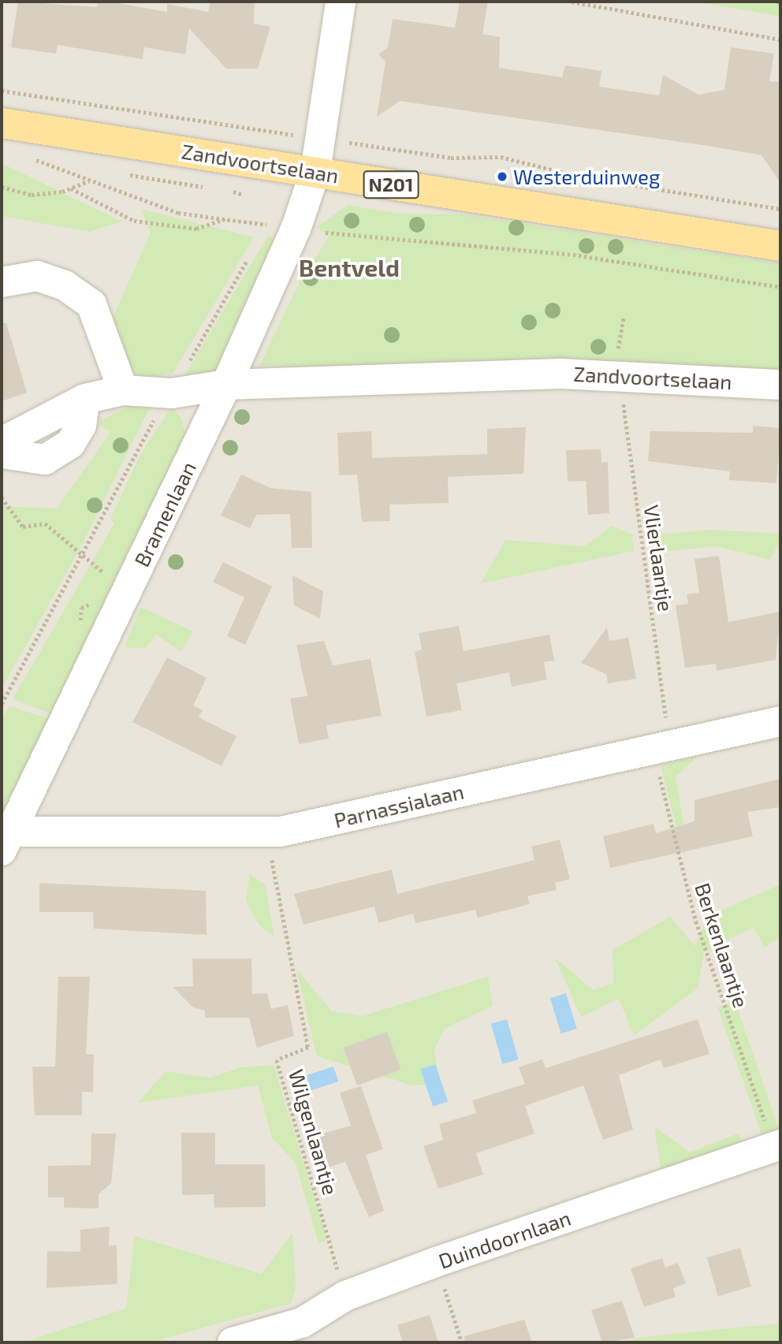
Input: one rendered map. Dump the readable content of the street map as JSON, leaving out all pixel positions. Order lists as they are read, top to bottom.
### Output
{
  "streets": {
    "main road": ["Zandvoortselaan", "N201"],
    "street": ["Bramenlaan", "Parnassialaan", "Duindoornlaan"],
    "path": ["Vlierlaantje", "Berkenlaantje", "Wilgenlaantje"]
  },
  "crossings": [
    ["Zandvoortselaan", "Bramenlaan"],
    ["Zandvoortselaan", "Vlierlaantje"],
    ["Bramenlaan", "Parnassialaan"],
    ["Vlierlaantje", "Parnassialaan"],
    ["Vlierlaantje", "Berkenlaantje"],
    ["Parnassialaan", "Berkenlaantje"],
    ["Parnassialaan", "Wilgenlaantje"],
    ["Berkenlaantje", "Duindoornlaan"],
    ["Wilgenlaantje", "Duindoornlaan"]
  ],
  "districts": ["Bentveld"],
  "places": ["Westerduinweg"]
}
